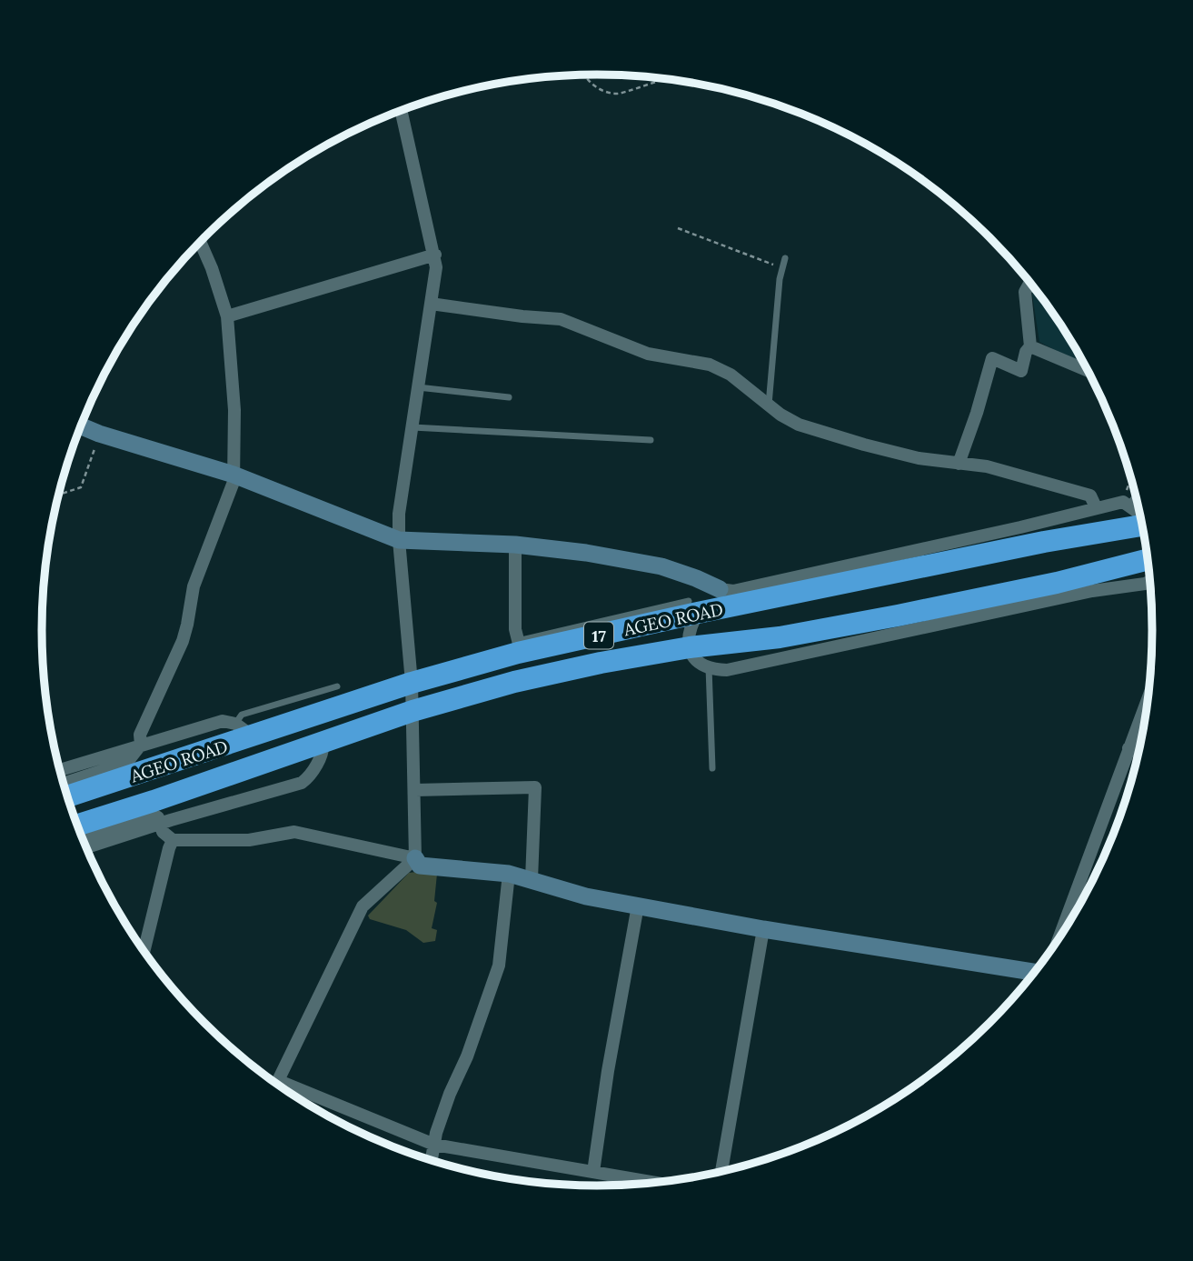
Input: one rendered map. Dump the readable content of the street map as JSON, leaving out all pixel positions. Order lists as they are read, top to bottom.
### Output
{
  "streets": {
    "highway": ["AGEO ROAD", "17"]
  }
}
